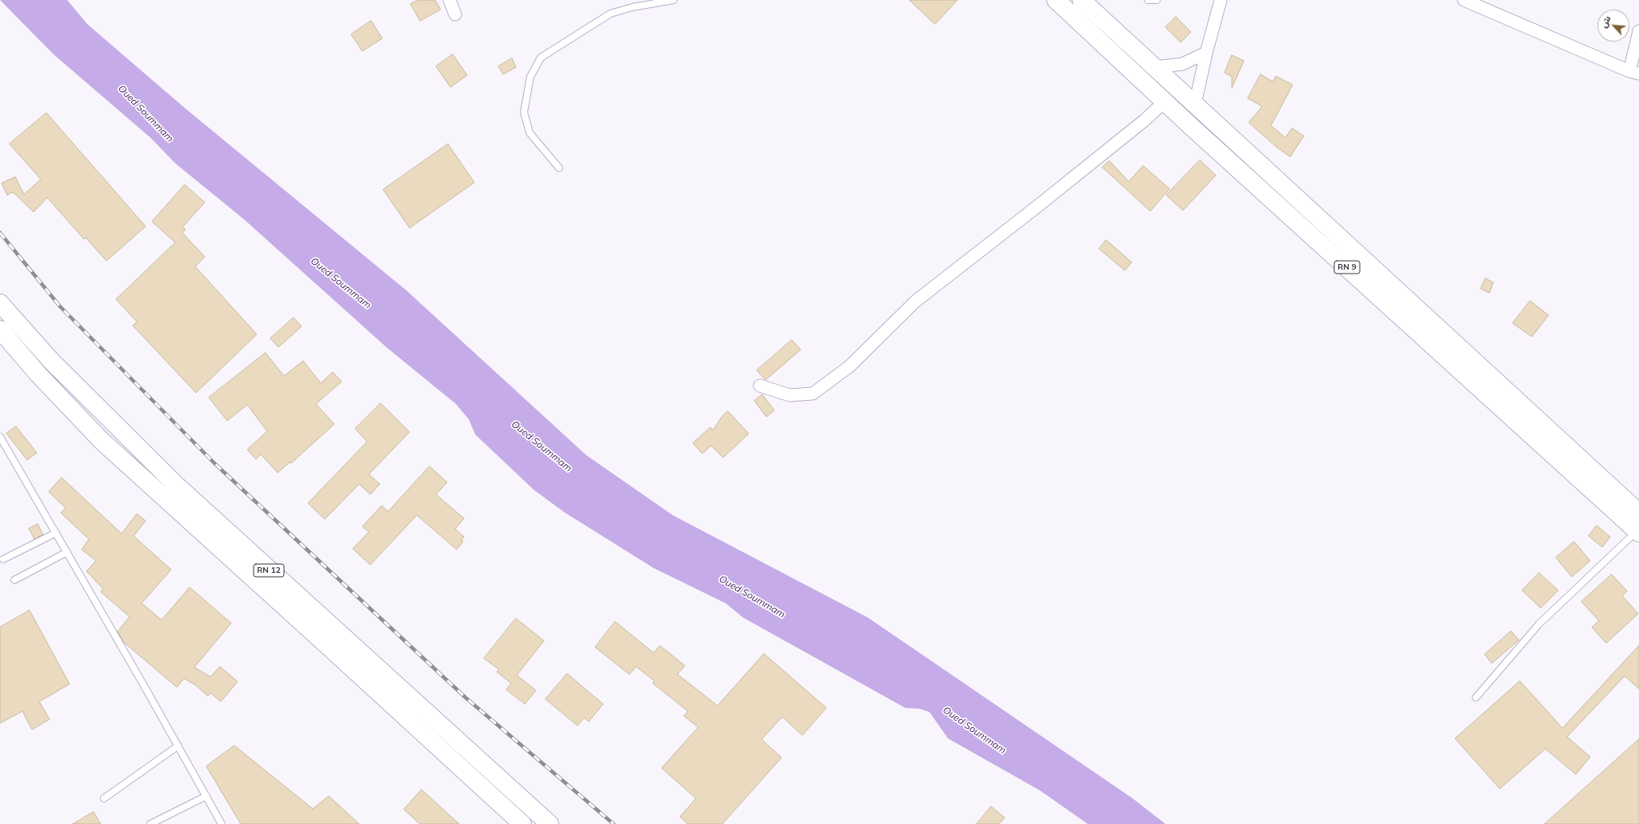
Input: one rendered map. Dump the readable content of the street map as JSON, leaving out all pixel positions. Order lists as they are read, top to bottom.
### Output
{
  "streets": {
    "highway": ["RN 9", "RN 12"]
  },
  "water": ["Oued Soummam"],
  "north": "top left"
}
